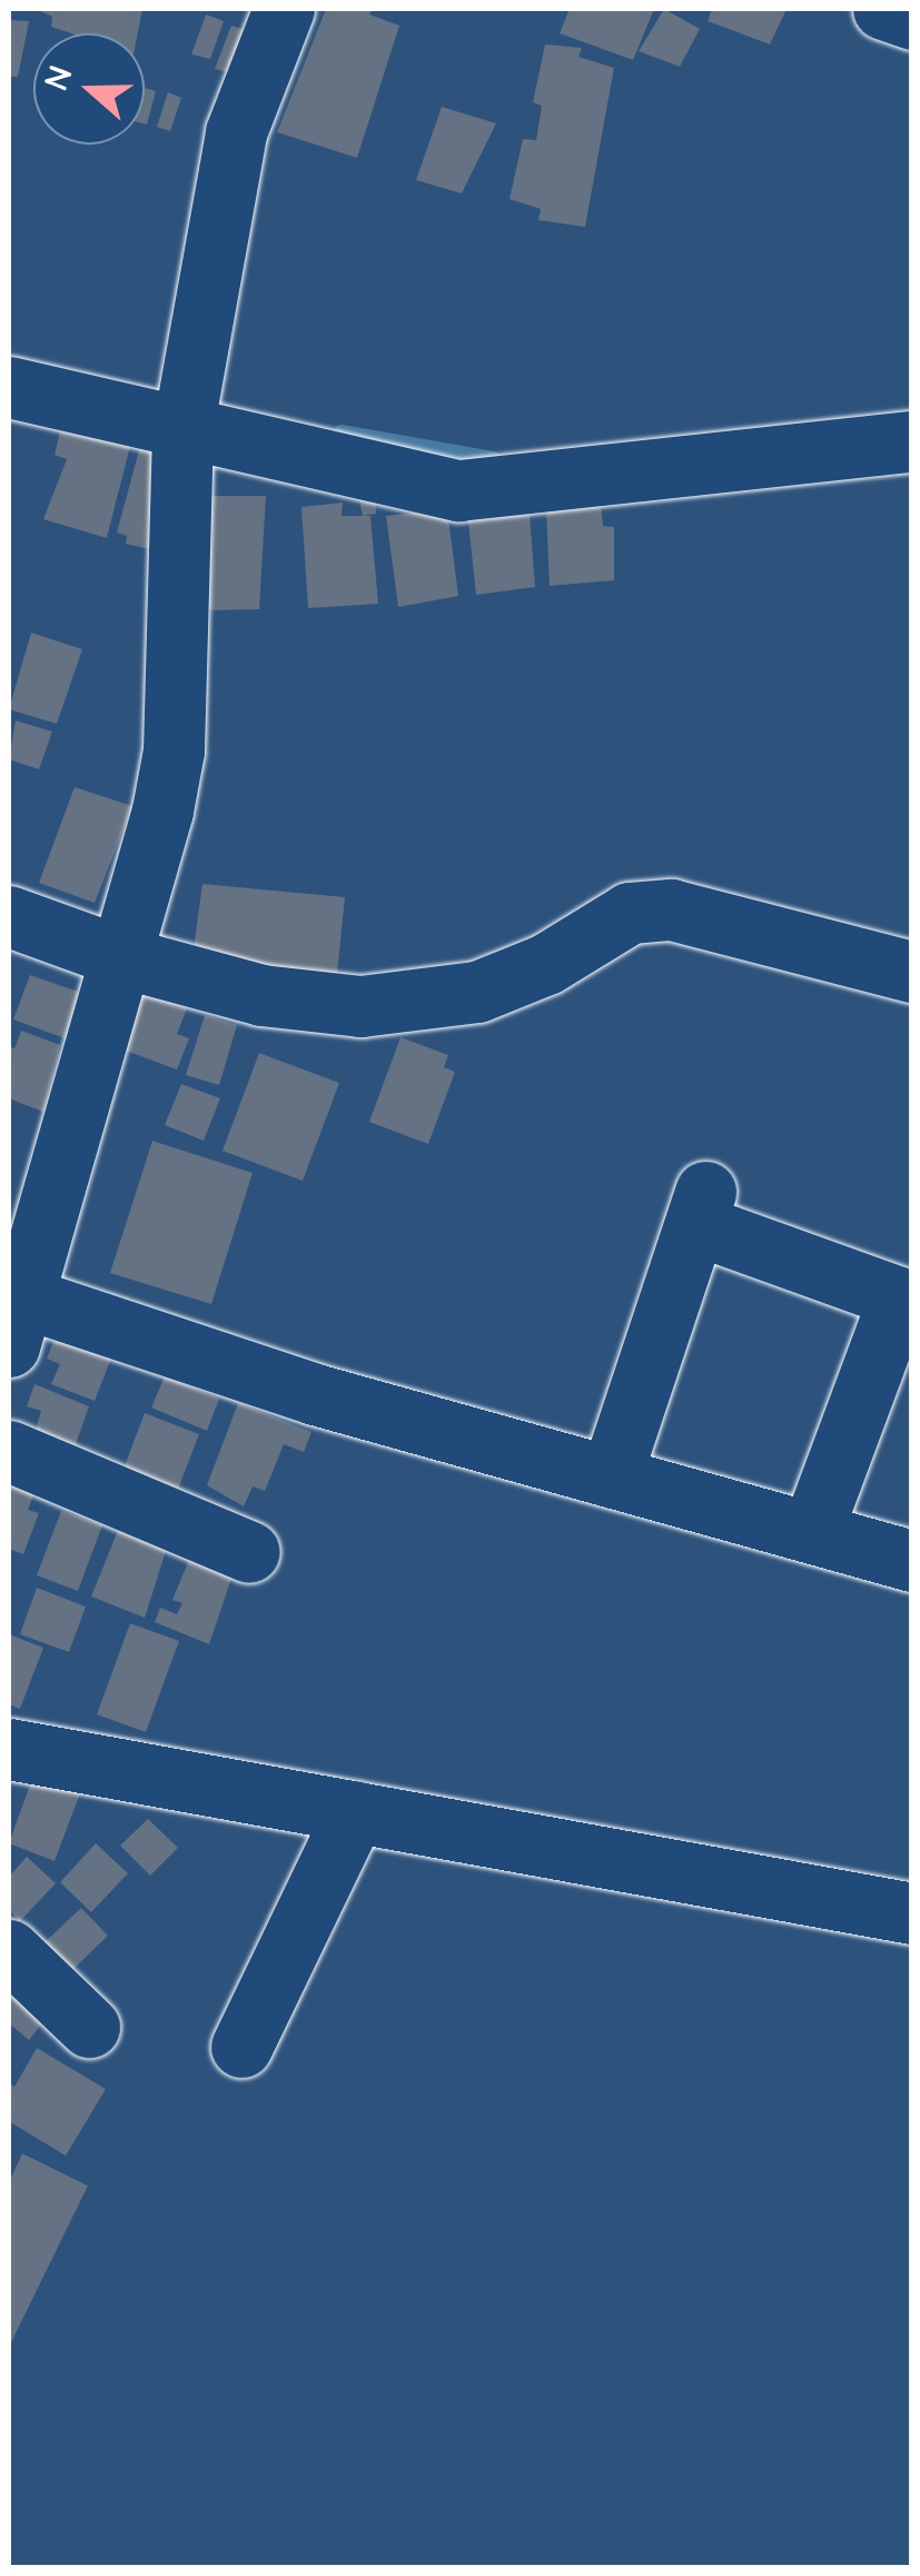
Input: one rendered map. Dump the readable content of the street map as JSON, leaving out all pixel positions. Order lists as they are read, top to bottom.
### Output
{
  "north": "left"
}
